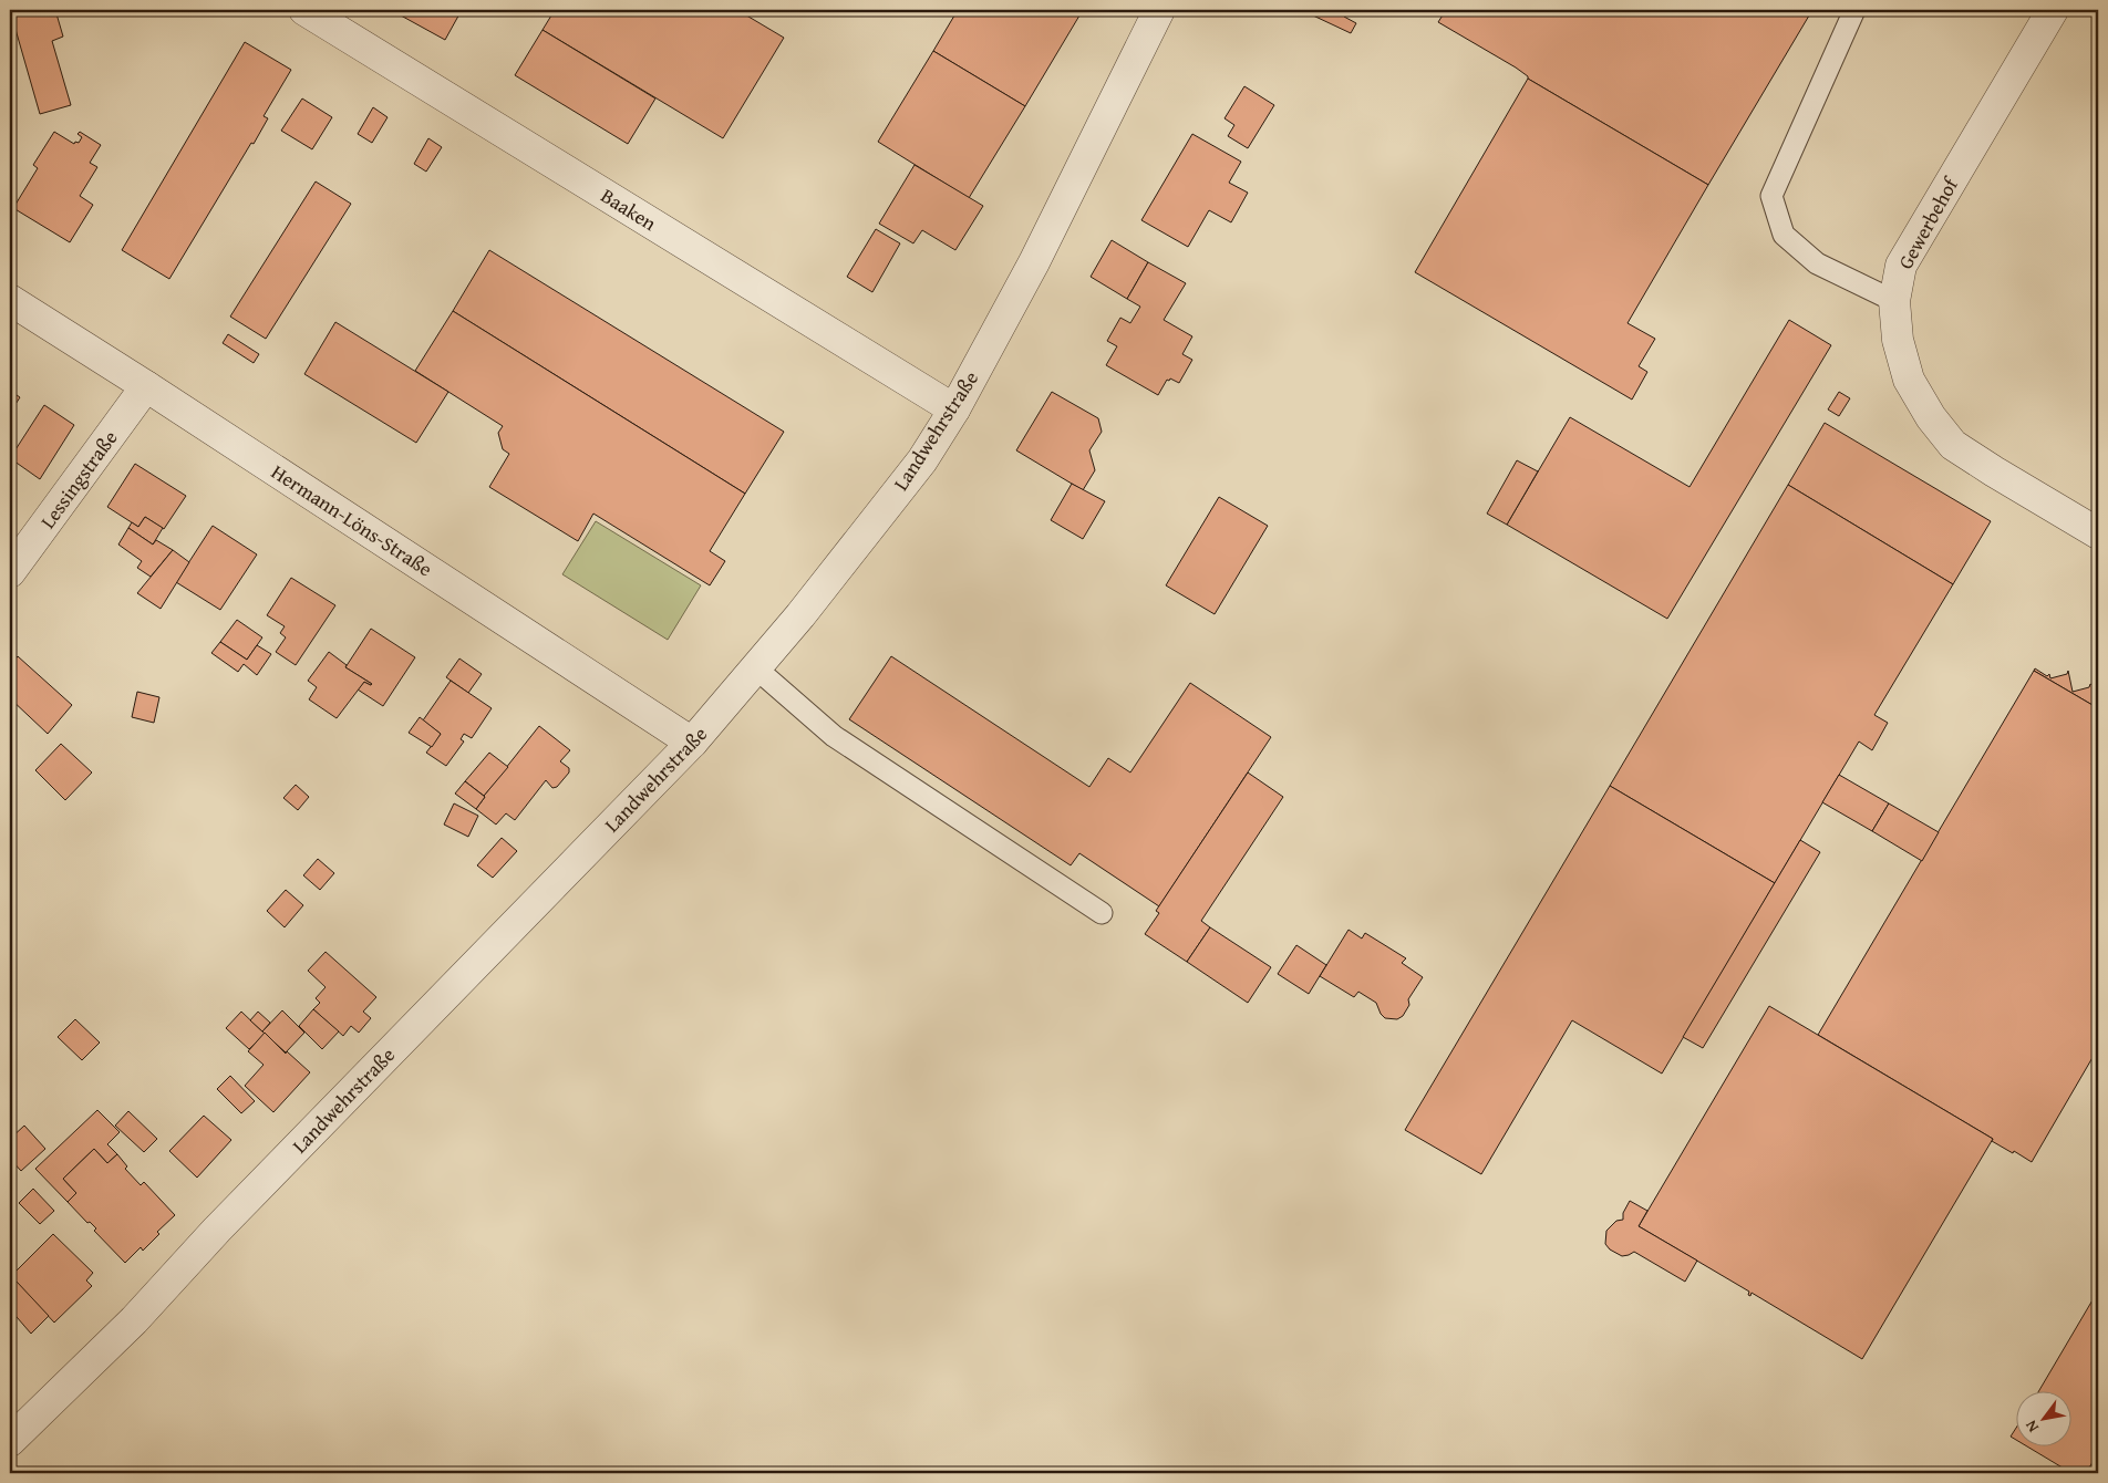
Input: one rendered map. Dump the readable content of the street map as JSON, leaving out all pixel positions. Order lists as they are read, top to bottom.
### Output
{
  "streets": {
    "street": [
      "Baaken",
      "Gewerbehof",
      "Landwehrstraße",
      "Lessingstraße",
      "Hermann-Löns-Straße"
    ]
  },
  "crossings": [
    ["Baaken", "Landwehrstraße"],
    ["Landwehrstraße", "Hermann-Löns-Straße"],
    ["Lessingstraße", "Hermann-Löns-Straße"]
  ],
  "north": "bottom left"
}
